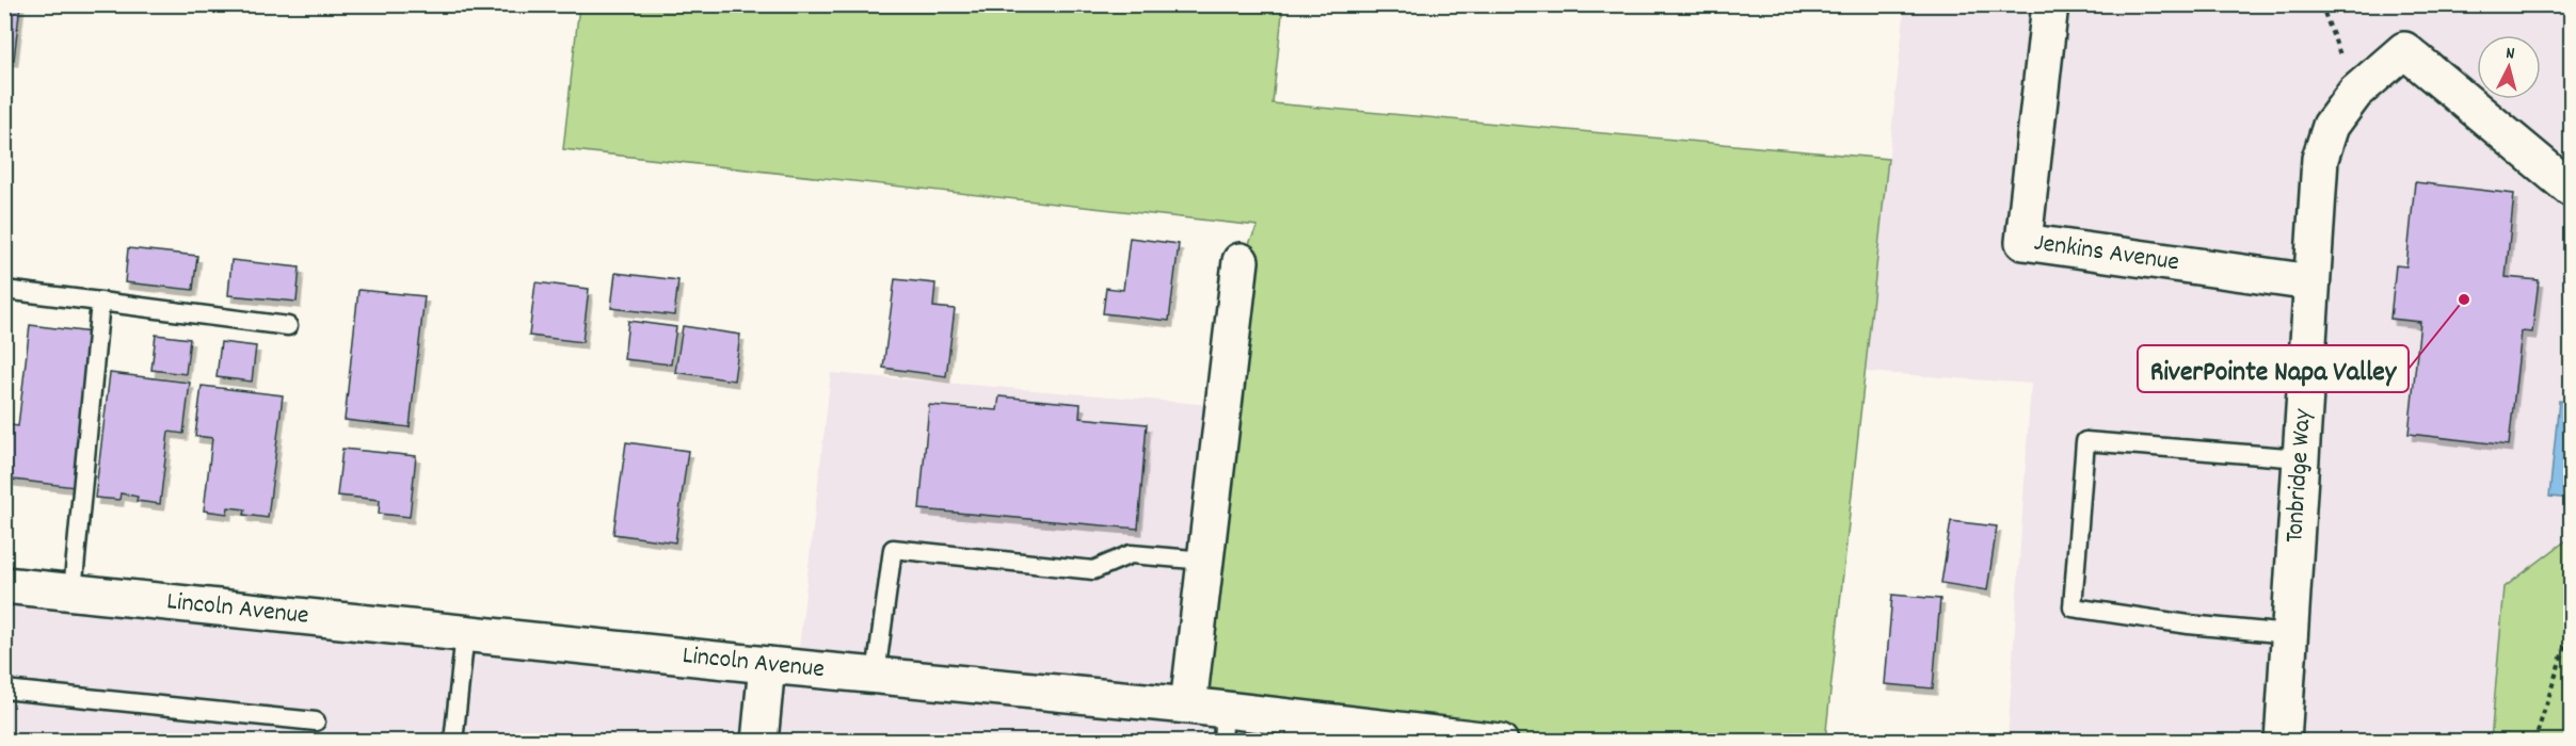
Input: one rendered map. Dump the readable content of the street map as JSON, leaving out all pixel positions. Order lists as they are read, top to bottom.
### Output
{
  "streets": {
    "street": ["Jenkins Avenue", "Tonbridge Way", "Lincoln Avenue"]
  },
  "crossings": [
    ["Jenkins Avenue", "Tonbridge Way"]
  ],
  "places": ["RiverPointe Napa Valley"],
  "north": "top"
}
